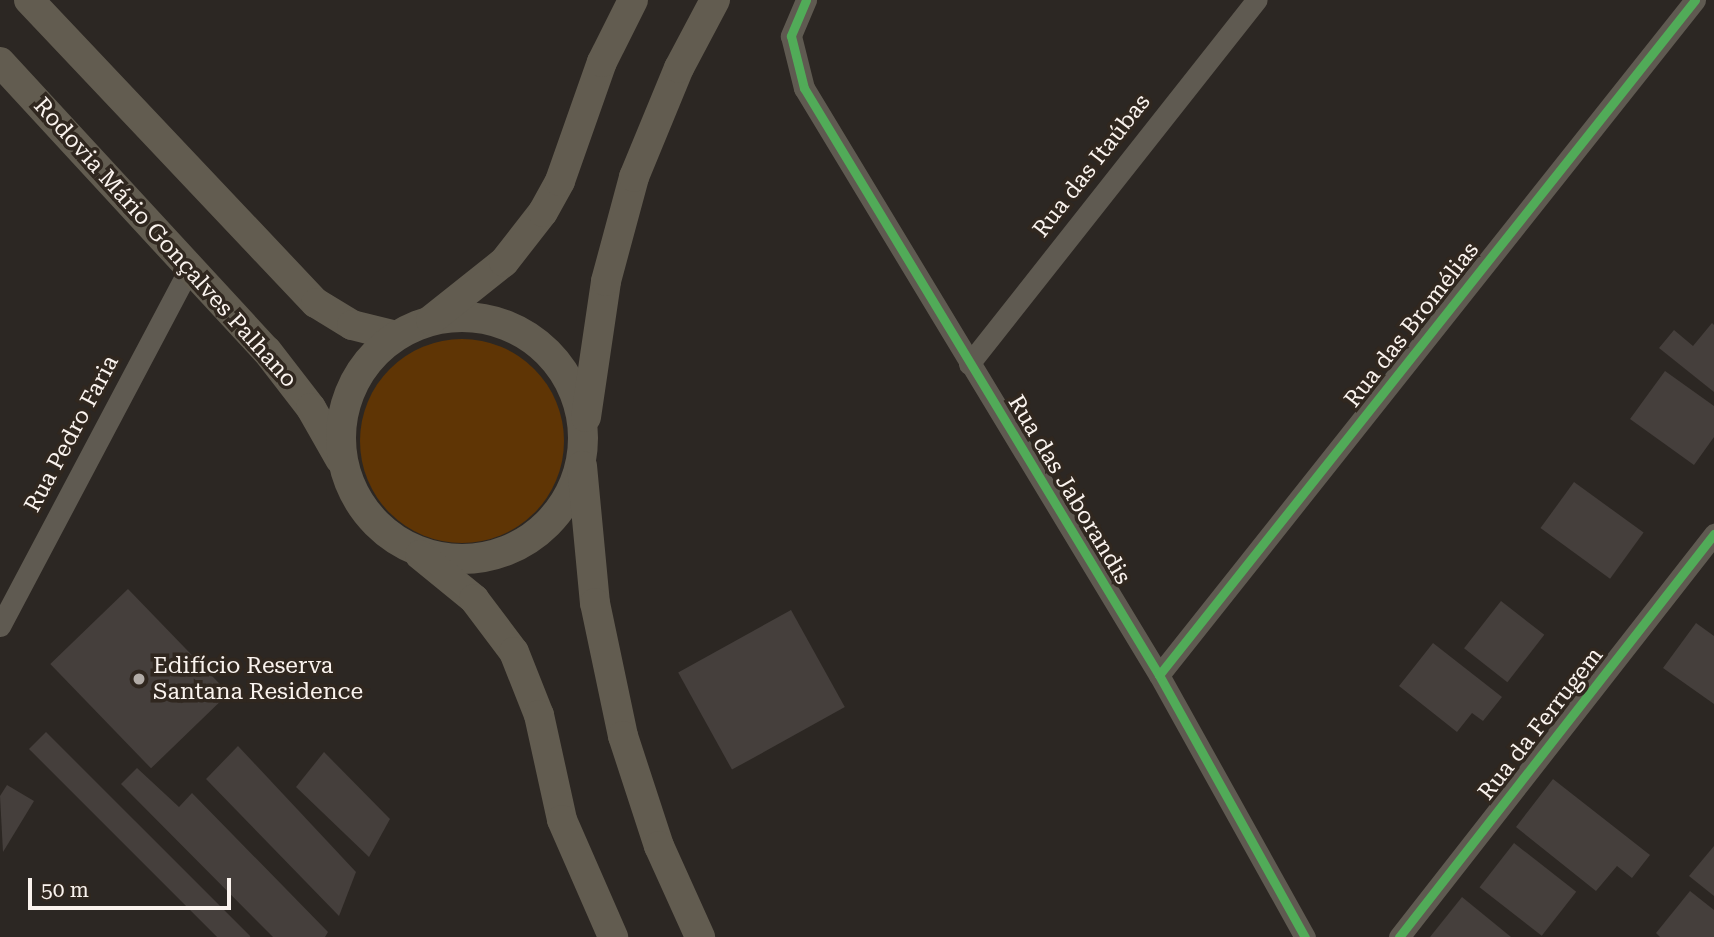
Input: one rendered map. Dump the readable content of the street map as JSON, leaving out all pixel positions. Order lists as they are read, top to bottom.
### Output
{
  "streets": {
    "main road": ["Rodovia Mário Gonçalves Palhano"],
    "street": [
      "Rua das Itaúbas",
      "Rua das Bromélias",
      "Rua Pedro Faria",
      "Rua das Jaborandis",
      "Rua da Ferrugem"
    ]
  },
  "crossings": [
    ["Rua das Itaúbas", "Rua das Jaborandis"],
    ["Rodovia Mário Gonçalves Palhano", "Rua Pedro Faria"],
    ["Rua das Bromélias", "Rua das Jaborandis"]
  ],
  "places": ["Edifício Reserva Santana Residence"],
  "scale_bar": "50 m"
}
